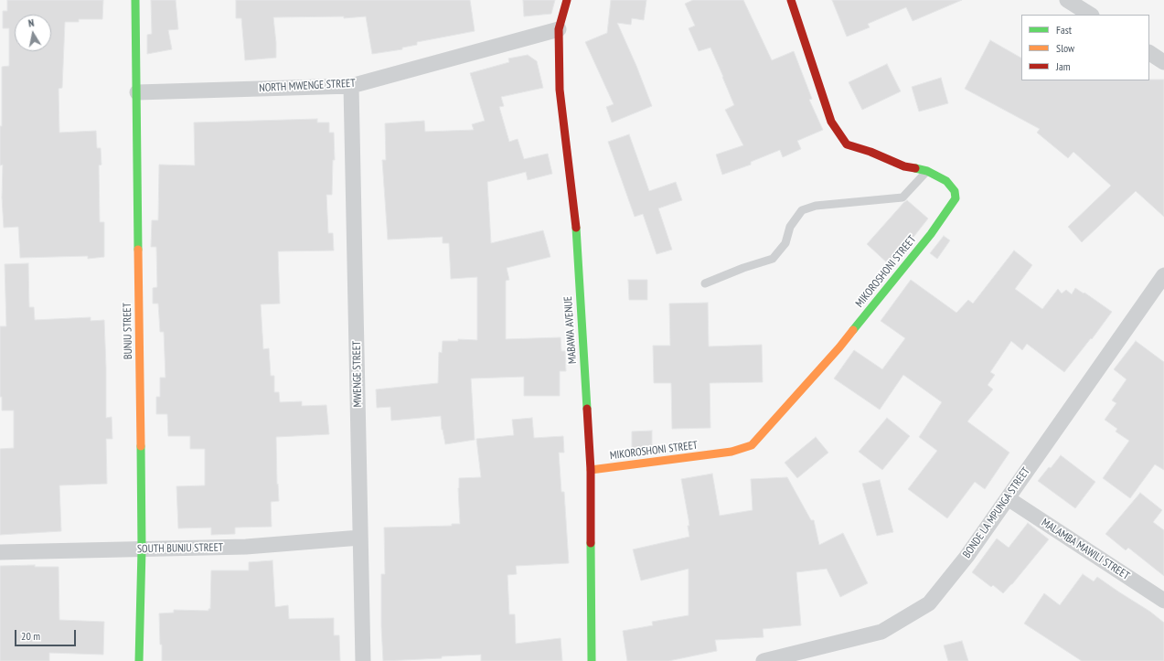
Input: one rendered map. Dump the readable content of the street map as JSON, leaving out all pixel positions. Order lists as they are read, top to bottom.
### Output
{
  "streets": {
    "street": [
      "NORTH MWENGE STREET",
      "MIKOROSHONI STREET",
      "MABAWA AVENUE",
      "BUNJU STREET",
      "MWENGE STREET",
      "BONDE LA MPUNGA STREET",
      "SOUTH BUNJU STREET",
      "MALAMBA MAWILI STREET"
    ]
  },
  "crossings": [
    ["NORTH MWENGE STREET", "MABAWA AVENUE"],
    ["NORTH MWENGE STREET", "BUNJU STREET"],
    ["NORTH MWENGE STREET", "MWENGE STREET"],
    ["MIKOROSHONI STREET", "MABAWA AVENUE"],
    ["BUNJU STREET", "SOUTH BUNJU STREET"],
    ["MWENGE STREET", "SOUTH BUNJU STREET"],
    ["BONDE LA MPUNGA STREET", "MALAMBA MAWILI STREET"]
  ],
  "legend": ["Fast", "Slow", "Jam"],
  "scale_bar": "20 m",
  "north": "top"
}
